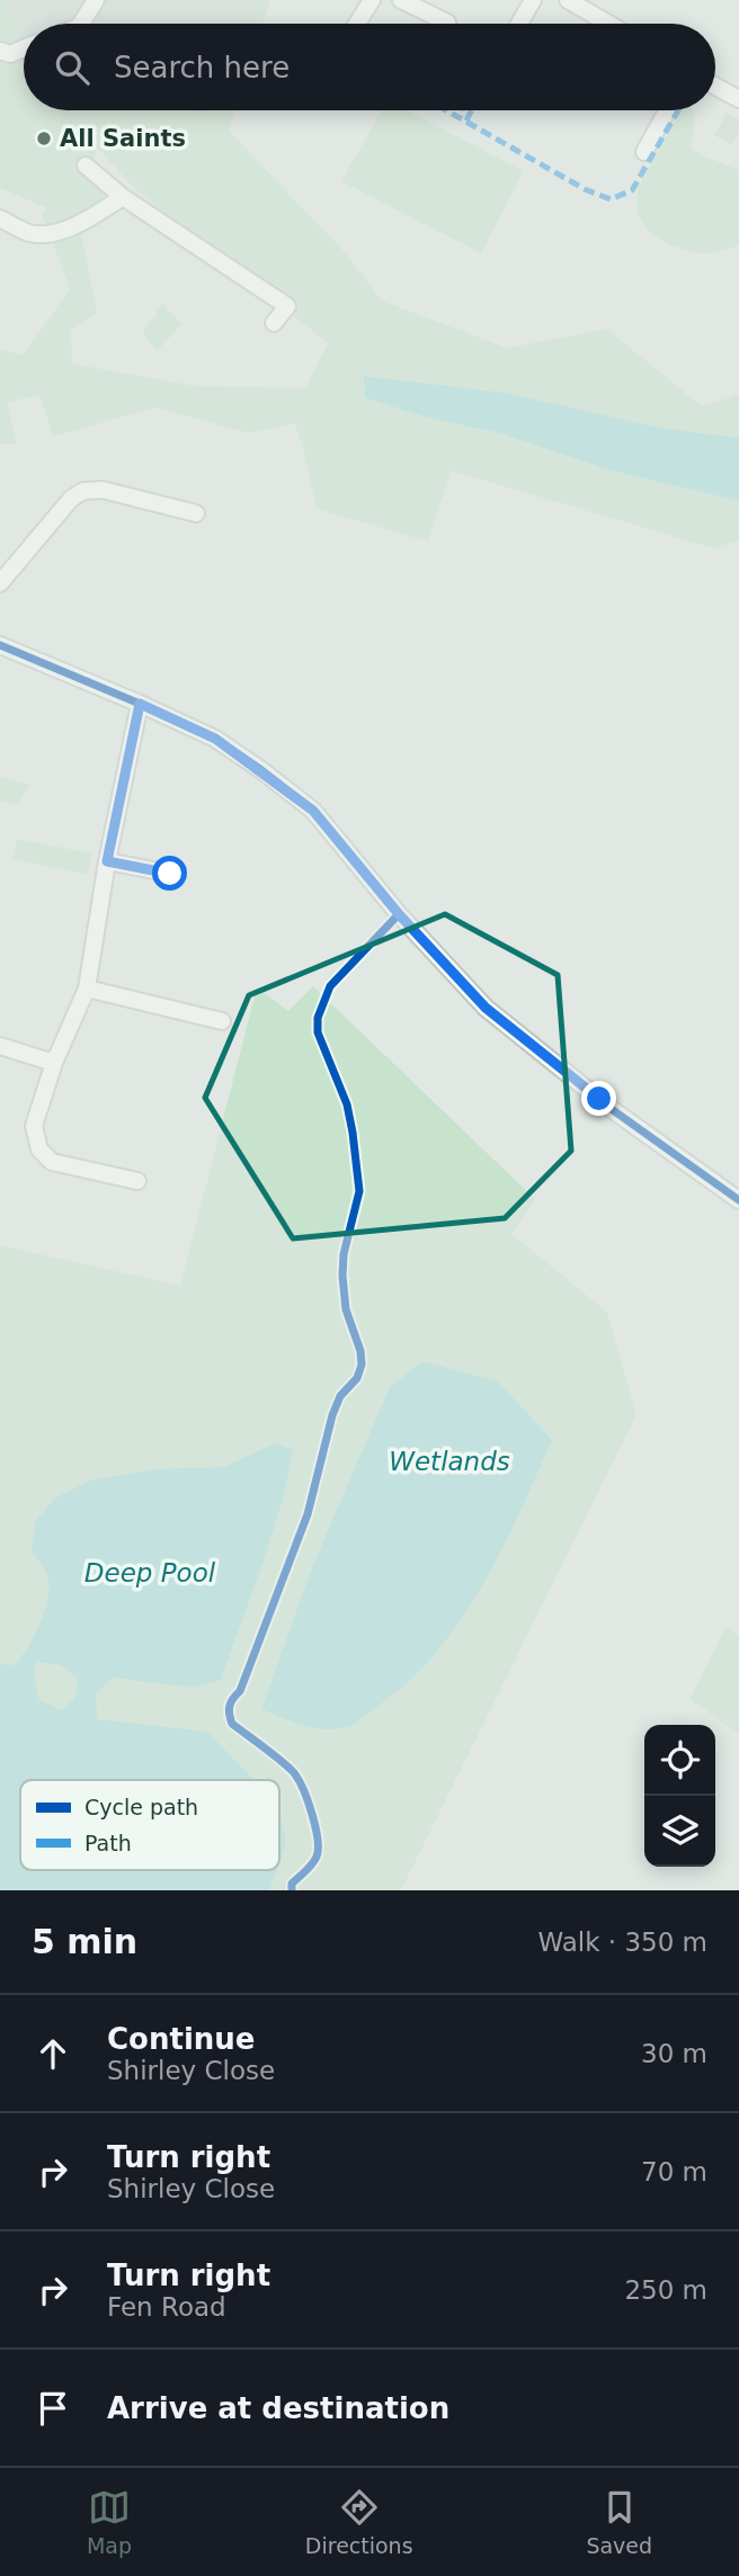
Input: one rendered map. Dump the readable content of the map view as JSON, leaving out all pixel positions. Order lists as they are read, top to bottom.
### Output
{
  "water": ["Wetlands", "Deep Pool"],
  "places": ["All Saints"],
  "legend": ["Cycle path", "Path"],
  "page": {
    "search": "Search here",
    "heading": ["5 min", "Walk · 350 m"],
    "list": [
      ["Continue", "Shirley Close", "30 m"],
      ["Turn right", "Shirley Close", "70 m"],
      ["Turn right", "Fen Road", "250 m"],
      "Arrive at destination"
    ],
    "nav": ["Map", "Directions", "Saved"]
  }
}
